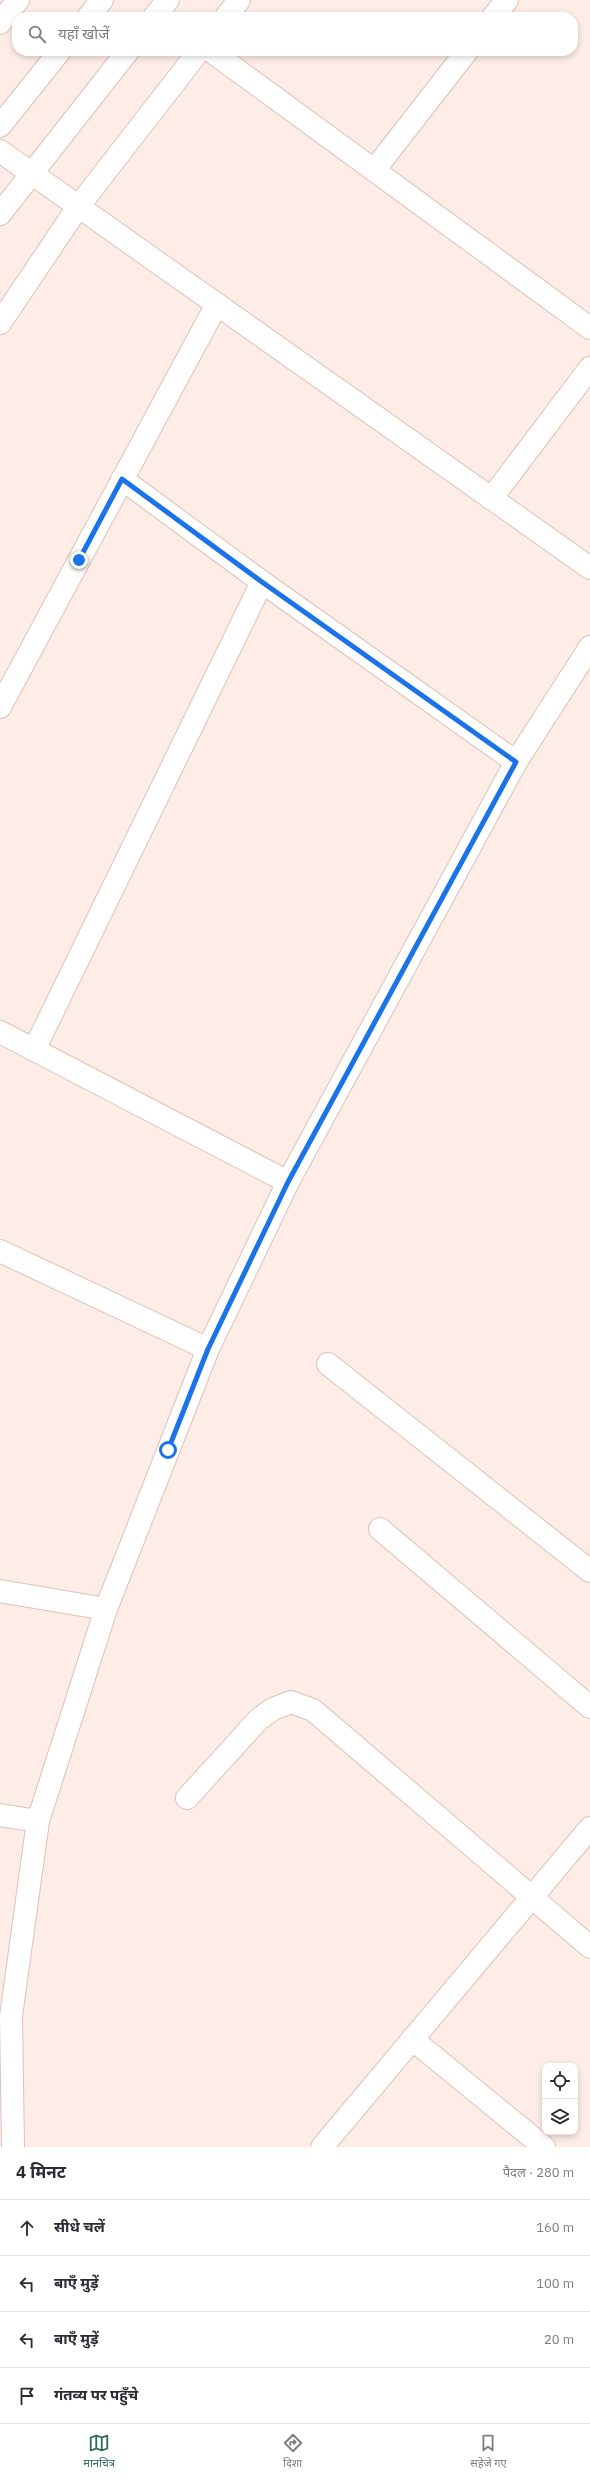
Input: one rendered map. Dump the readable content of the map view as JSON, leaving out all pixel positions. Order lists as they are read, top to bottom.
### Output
{
  "page": {
    "search": "यहाँ खोजें",
    "heading": ["4 मिनट", "पैदल · 280 m"],
    "list": [
      ["सीधे चलें", "160 m"],
      ["बाएँ मुड़ें", "100 m"],
      ["बाएँ मुड़ें", "20 m"],
      "गंतव्य पर पहुँचे"
    ],
    "nav": ["मानचित्र", "दिशा", "सहेजे गए"]
  }
}
